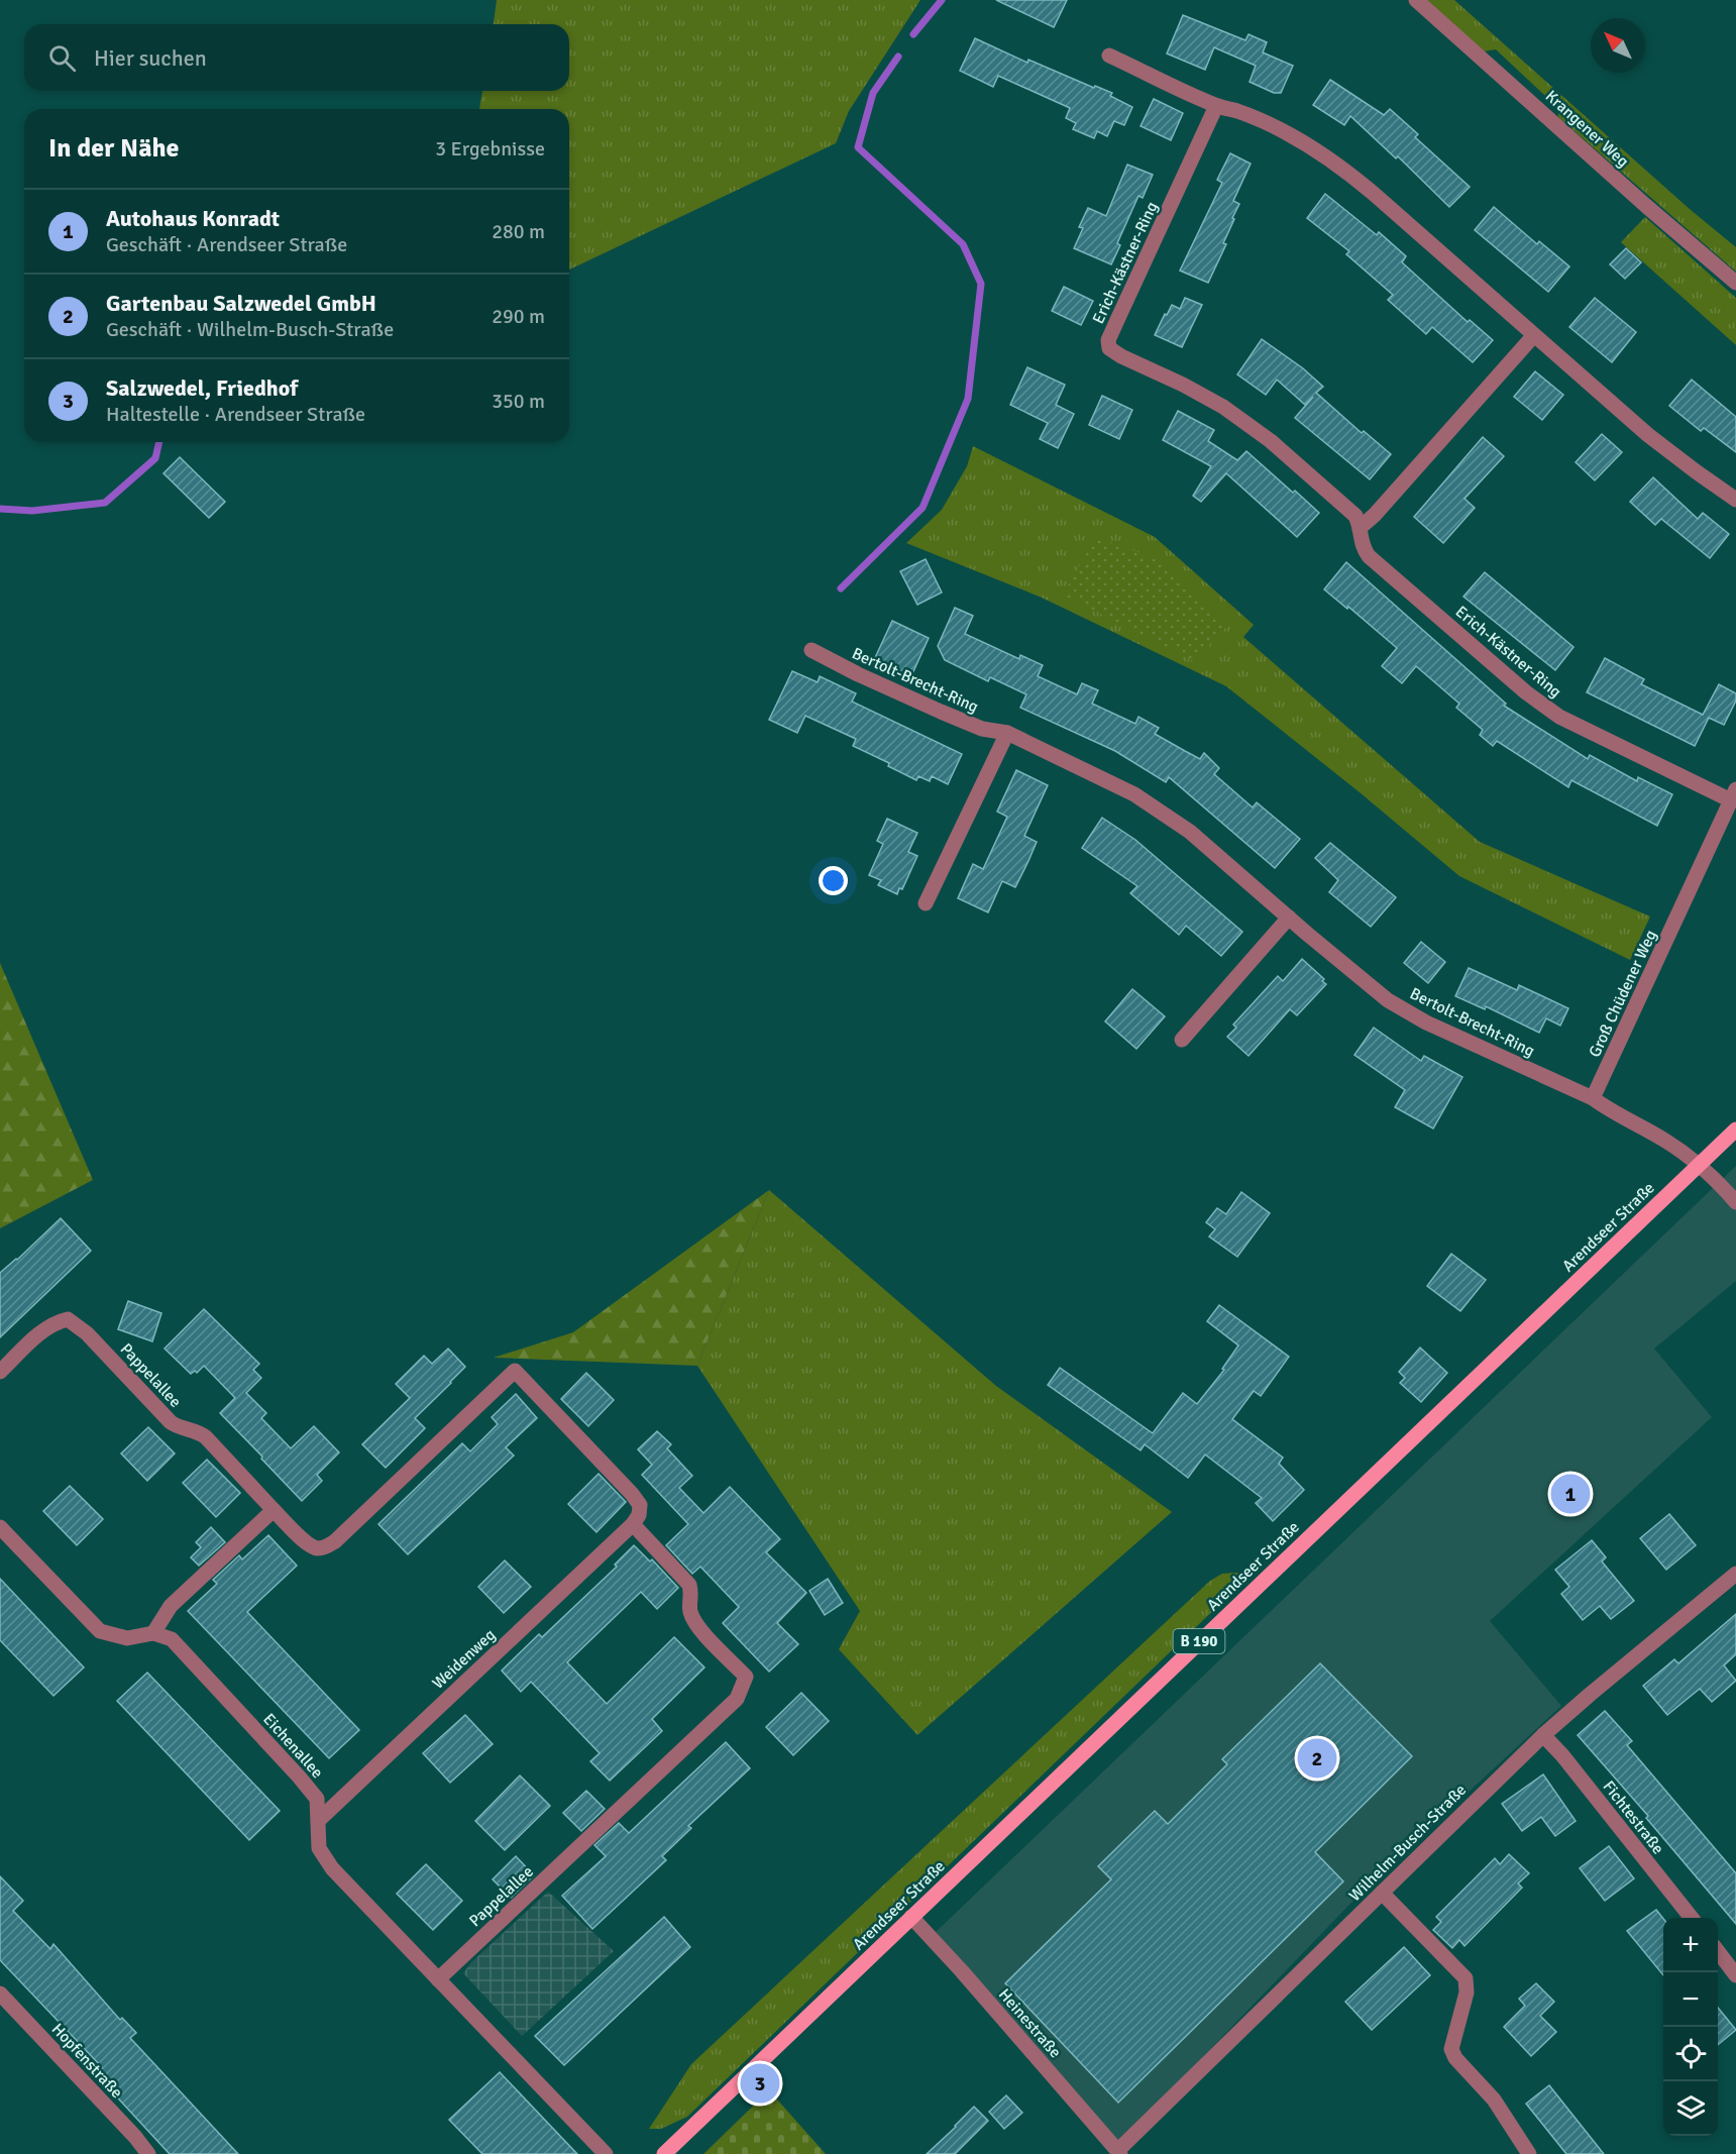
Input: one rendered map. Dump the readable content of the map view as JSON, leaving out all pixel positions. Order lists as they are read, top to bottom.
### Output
{
  "streets": {
    "main road": ["Arendseer Straße", "B 190"],
    "street": [
      "Krangener Weg",
      "Erich-Kästner-Ring",
      "Bertolt-Brecht-Ring",
      "Groß Chüdener Weg",
      "Pappelallee",
      "Weidenweg",
      "Eichenallee",
      "Fichtestraße",
      "Wilhelm-Busch-Straße",
      "Heinestraße",
      "Hopfenstraße"
    ]
  },
  "crossings": [
    ["Erich-Kästner-Ring", "Groß Chüdener Weg"],
    ["Bertolt-Brecht-Ring", "Groß Chüdener Weg"],
    ["Arendseer Straße", "Heinestraße"],
    ["Pappelallee", "Weidenweg"],
    ["Pappelallee", "Eichenallee"],
    ["Weidenweg", "Eichenallee"],
    ["Fichtestraße", "Wilhelm-Busch-Straße"],
    ["Wilhelm-Busch-Straße", "Heinestraße"]
  ],
  "north": "top left",
  "page": {
    "search": "Hier suchen",
    "heading": ["In der Nähe", "3 Ergebnisse"],
    "list": [
      {
        "mark": "1",
        "name": "Autohaus Konradt",
        "note": "Geschäft · Arendseer Straße",
        "value": "280 m"
      },
      {
        "mark": "2",
        "name": "Gartenbau Salzwedel GmbH",
        "note": "Geschäft · Wilhelm-Busch-Straße",
        "value": "290 m"
      },
      {
        "mark": "3",
        "name": "Salzwedel, Friedhof",
        "note": "Haltestelle · Arendseer Straße",
        "value": "350 m"
      }
    ],
    "pins": ["1", "2", "3"],
    "map_buttons": ["+", "−"]
  }
}
